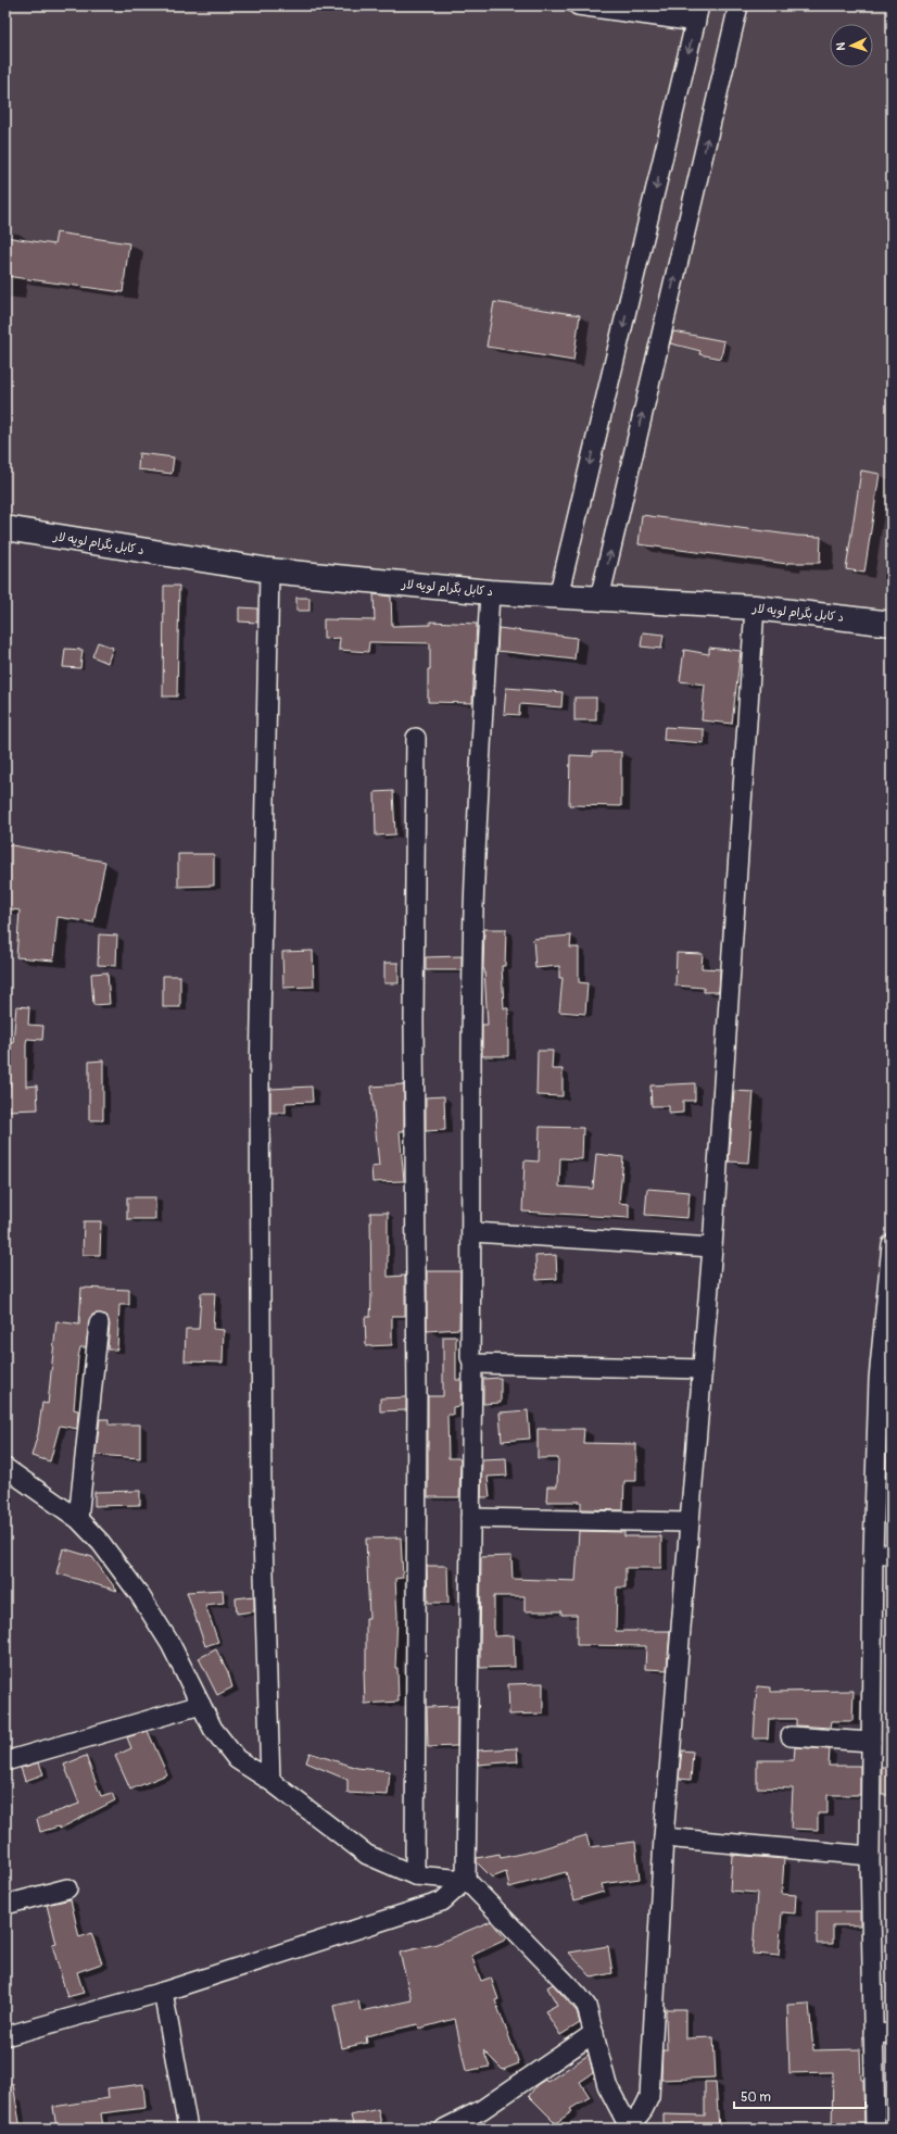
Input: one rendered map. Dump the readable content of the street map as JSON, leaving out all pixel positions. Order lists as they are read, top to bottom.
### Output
{
  "streets": {
    "highway": ["د کابل بگرام لویه لار"]
  },
  "scale_bar": "50 m",
  "north": "left"
}
